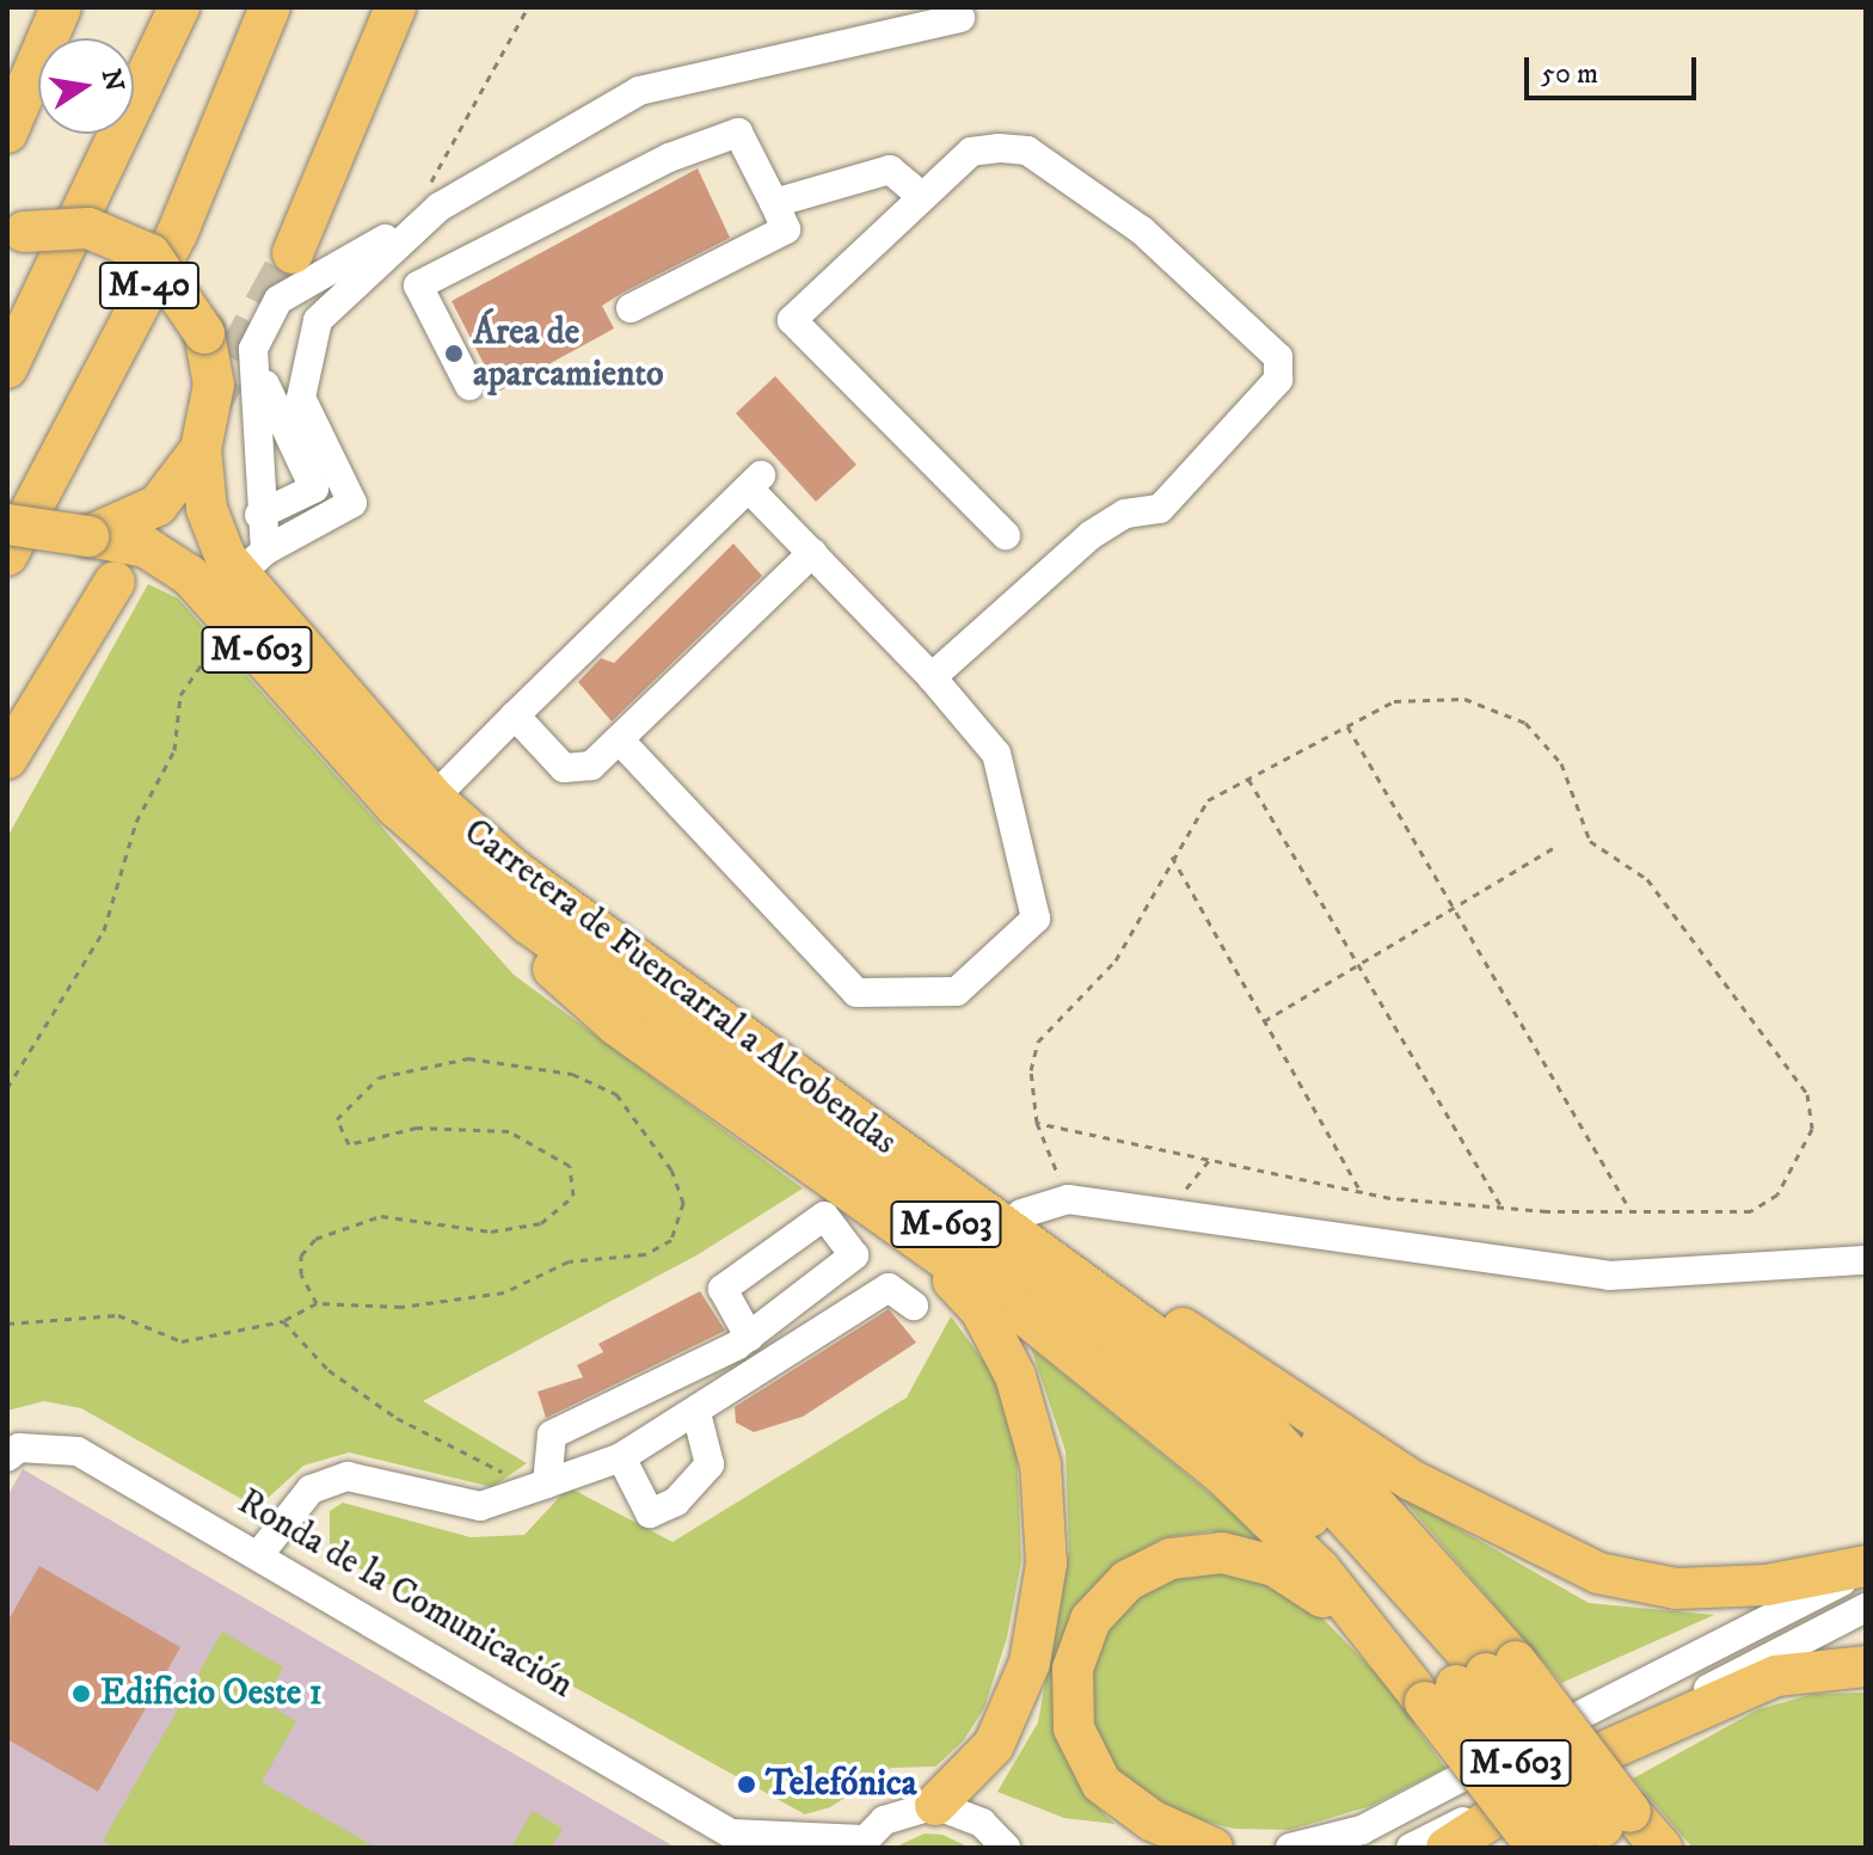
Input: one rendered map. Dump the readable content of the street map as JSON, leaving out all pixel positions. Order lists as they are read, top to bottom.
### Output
{
  "streets": {
    "highway": ["M-40", "M-603", "Carretera de Fuencarral a Alcobendas"],
    "street": ["Ronda de la Comunicación"]
  },
  "crossings": [
    ["M-603", "Carretera de Fuencarral a Alcobendas"]
  ],
  "places": ["Área de aparcamiento", "Edificio Oeste 1", "Telefónica"],
  "scale_bar": "50 m",
  "north": "right"
}
